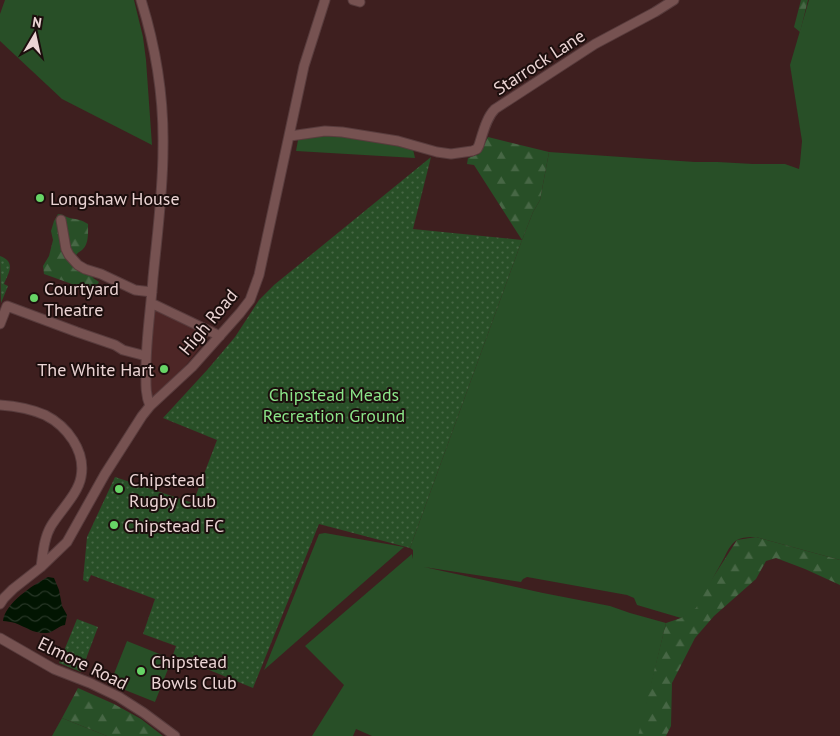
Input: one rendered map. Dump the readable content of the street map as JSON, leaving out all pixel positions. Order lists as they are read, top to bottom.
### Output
{
  "streets": {
    "street": ["Starrock Lane", "High Road", "Elmore Road"]
  },
  "crossings": [
    ["Starrock Lane", "High Road"]
  ],
  "parks": ["Chipstead Meads Recreation Ground"],
  "places": [
    "Longshaw House",
    "Courtyard Theatre",
    "The White Hart",
    "Chipstead Rugby Club",
    "Chipstead FC",
    "Chipstead Bowls Club"
  ],
  "north": "top"
}
